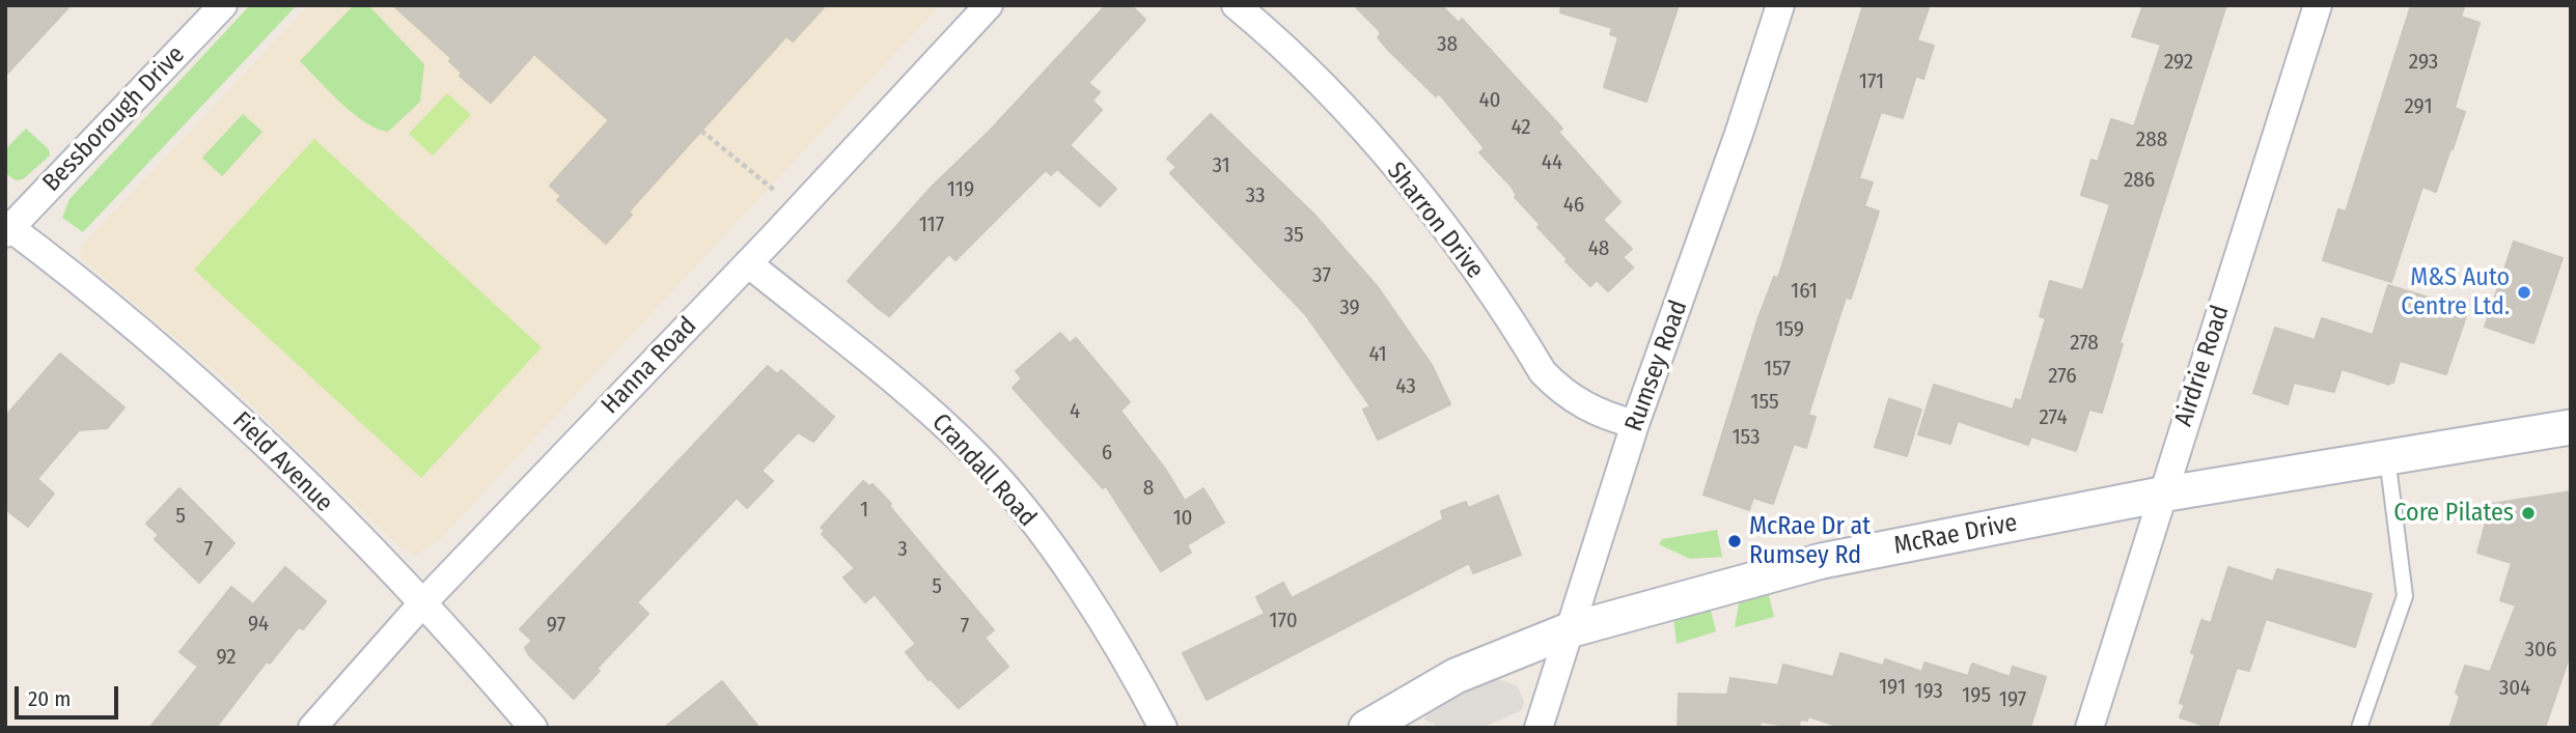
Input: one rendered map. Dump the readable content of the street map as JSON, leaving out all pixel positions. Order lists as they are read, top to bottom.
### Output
{
  "streets": {
    "street": [
      "Bessborough Drive",
      "Sharron Drive",
      "Hanna Road",
      "Rumsey Road",
      "Airdrie Road",
      "Field Avenue",
      "Crandall Road",
      "McRae Drive"
    ]
  },
  "crossings": [
    ["Bessborough Drive", "Field Avenue"],
    ["Sharron Drive", "Rumsey Road"],
    ["Hanna Road", "Field Avenue"],
    ["Hanna Road", "Crandall Road"],
    ["Rumsey Road", "McRae Drive"],
    ["Airdrie Road", "McRae Drive"]
  ],
  "places": ["M&S Auto Centre Ltd.", "Core Pilates", "McRae Dr at Rumsey Rd"],
  "house_numbers": [
    "38",
    "292",
    "293",
    "171",
    "40",
    "291",
    "42",
    "288",
    "44",
    "31",
    "286",
    "119",
    "33",
    "46",
    "117",
    "35",
    "48",
    "37",
    "161",
    "39",
    "159",
    "278",
    "41",
    "157",
    "276",
    "43",
    "155",
    "4",
    "274",
    "153",
    "6",
    "8",
    "1",
    "5",
    "10",
    "7",
    "3",
    "5",
    "170",
    "94",
    "97",
    "7",
    "306",
    "92",
    "191",
    "304",
    "193",
    "195",
    "197"
  ],
  "scale_bar": "20 m"
}
